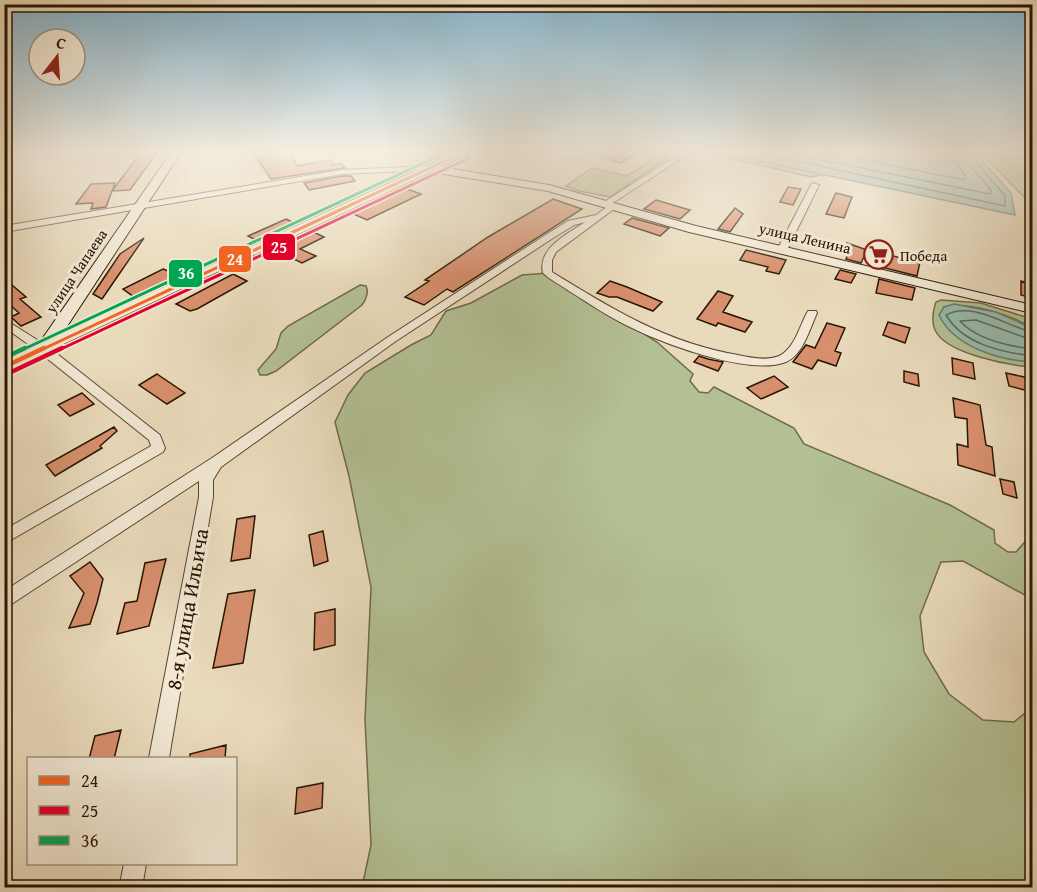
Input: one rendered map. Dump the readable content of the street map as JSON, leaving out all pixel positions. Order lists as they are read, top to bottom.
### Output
{
  "streets": {
    "street": ["улица Ленина", "улица Чапаева", "8-я улица Ильича"]
  },
  "places": {
    "supermarket": ["Победа"]
  },
  "lines": ["transit line 24", "transit line 25", "transit line 36"],
  "legend": ["24", "25", "36"],
  "north": "top"
}
